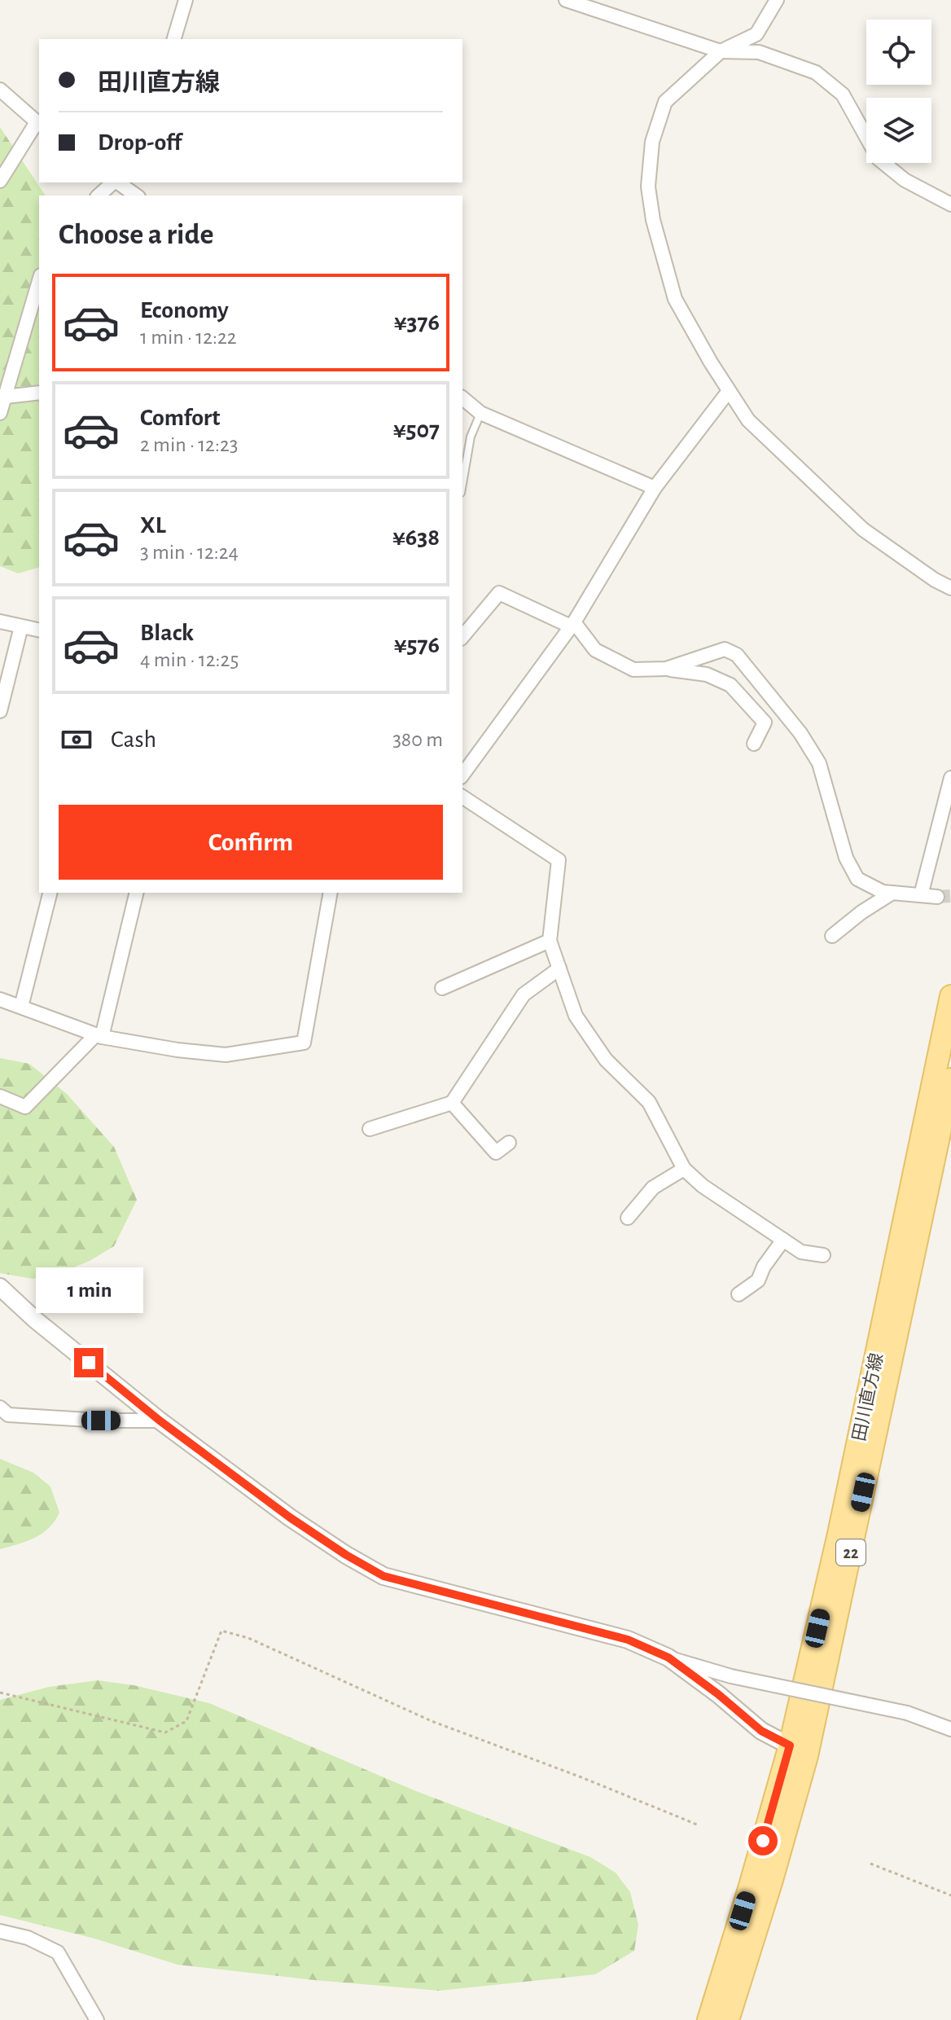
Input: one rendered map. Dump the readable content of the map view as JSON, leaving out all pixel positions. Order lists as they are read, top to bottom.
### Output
{
  "streets": {
    "main road": ["田川直方線", "22"]
  },
  "page": {
    "banner": ["田川直方線", "Drop-off"],
    "heading": "Choose a ride",
    "list": [
      {
        "name": "Economy",
        "note": "1 min · 12:22",
        "value": "¥376"
      },
      {
        "name": "Comfort",
        "note": "2 min · 12:23",
        "value": "¥507"
      },
      {
        "name": "XL",
        "note": "3 min · 12:24",
        "value": "¥638"
      },
      {
        "name": "Black",
        "note": "4 min · 12:25",
        "value": "¥576"
      }
    ],
    "pay": ["Cash", "380 m"],
    "buttons": "Confirm",
    "bubble": "1 min"
  }
}
